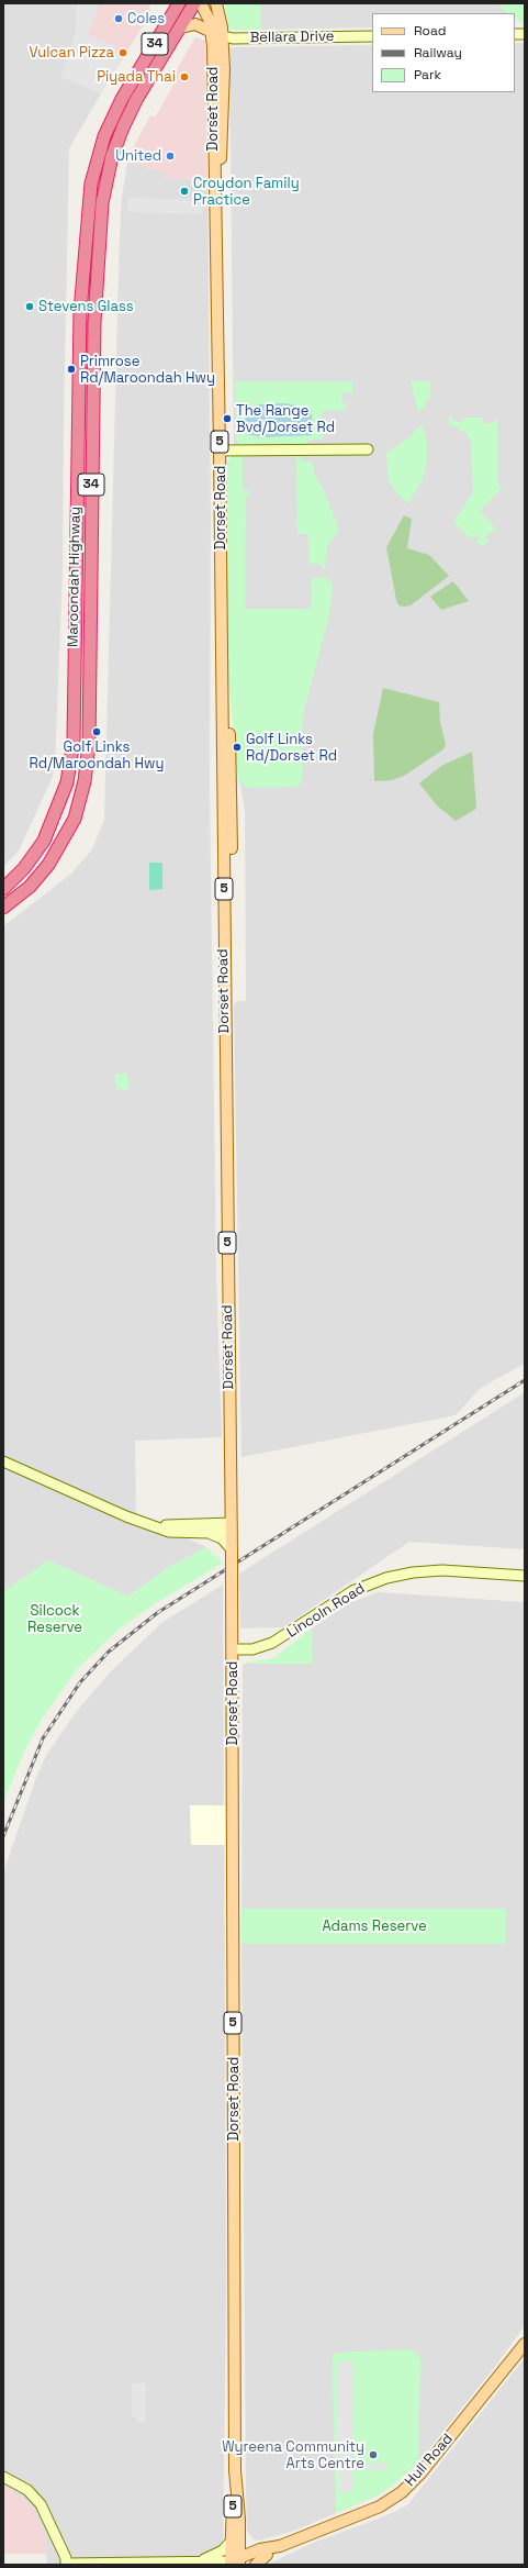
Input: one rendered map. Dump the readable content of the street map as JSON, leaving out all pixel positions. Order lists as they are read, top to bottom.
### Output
{
  "streets": {
    "highway": ["34", "Maroondah Highway"],
    "main road": [
      "Bellara Drive",
      "Dorset Road",
      "5",
      "Lincoln Road",
      "Hull Road"
    ]
  },
  "crossings": [
    ["Bellara Drive", "Dorset Road"],
    ["Dorset Road", "Lincoln Road"],
    ["Dorset Road", "Hull Road"]
  ],
  "parks": ["Silcock Reserve", "Adams Reserve"],
  "places": [
    "Coles",
    "Vulcan Pizza",
    "Piyada Thai",
    "United",
    "Croydon Family Practice",
    "Stevens Glass",
    "Primrose Rd/Maroondah Hwy",
    "The Range Bvd/Dorset Rd",
    "Golf Links Rd/Maroondah Hwy",
    "Golf Links Rd/Dorset Rd",
    "Wyreena Community Arts Centre"
  ],
  "legend": ["Road", "Railway", "Park"]
}
